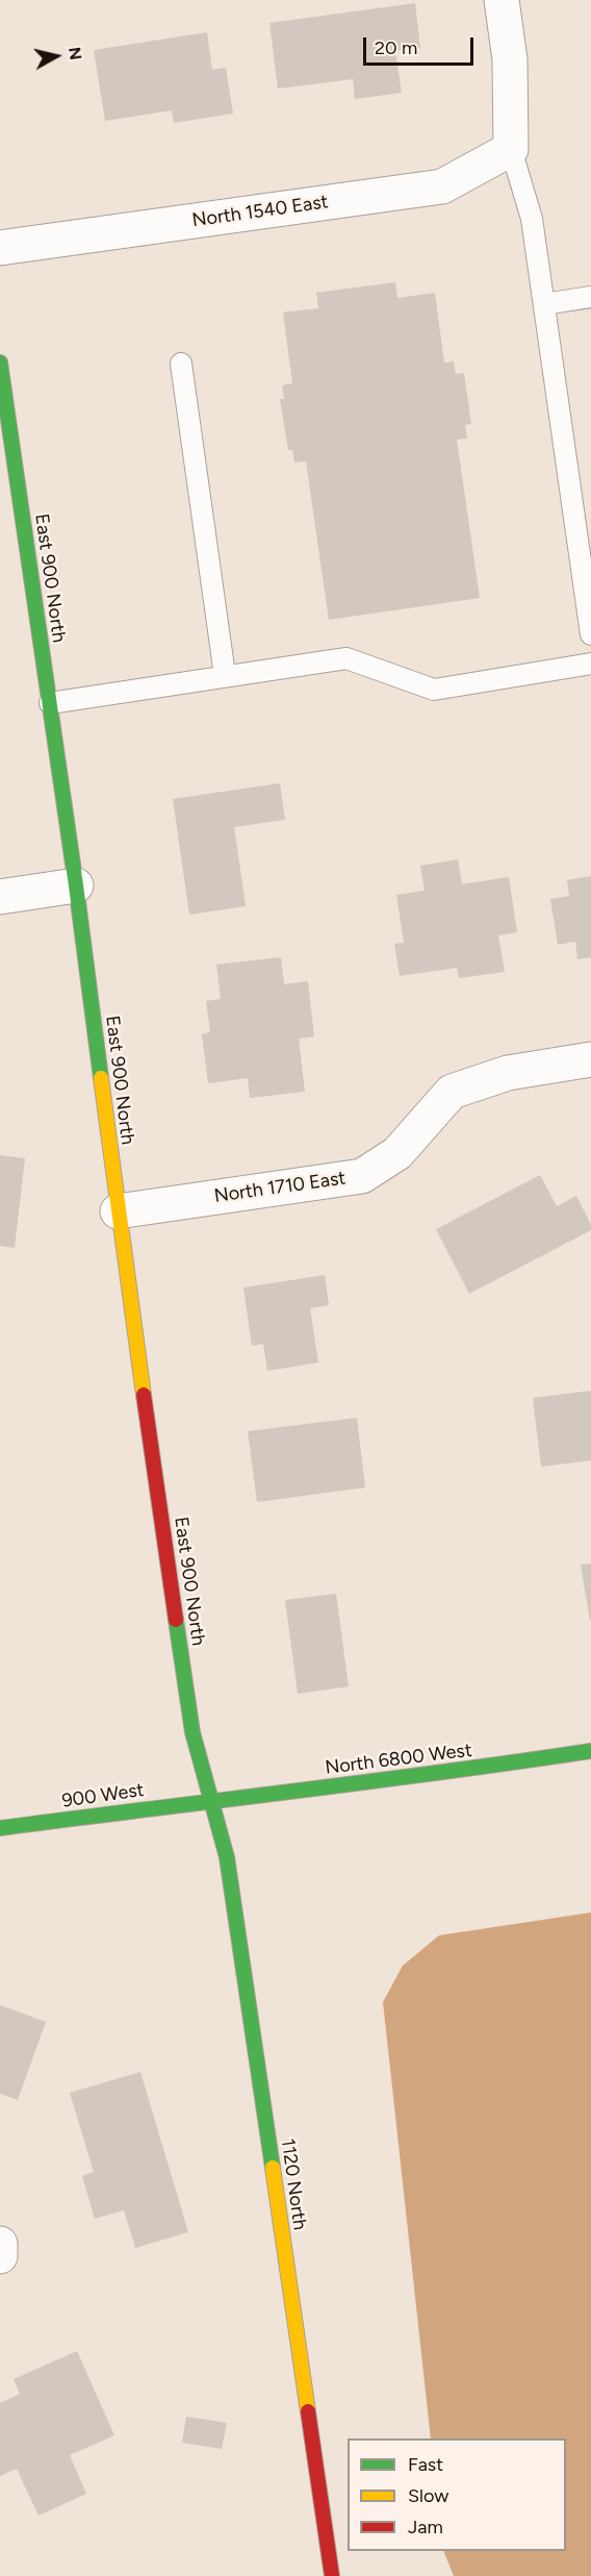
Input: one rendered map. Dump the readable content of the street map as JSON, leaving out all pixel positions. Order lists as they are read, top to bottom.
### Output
{
  "streets": {
    "street": [
      "North 1540 East",
      "East 900 North",
      "North 1710 East",
      "North 6800 West",
      "900 West",
      "1120 North"
    ]
  },
  "crossings": [
    ["East 900 North", "North 1710 East"],
    ["East 900 North", "North 6800 West"],
    ["East 900 North", "900 West"],
    ["East 900 North", "1120 North"],
    ["North 6800 West", "900 West"],
    ["North 6800 West", "1120 North"],
    ["900 West", "1120 North"]
  ],
  "legend": ["Fast", "Slow", "Jam"],
  "scale_bar": "20 m",
  "north": "right"
}
